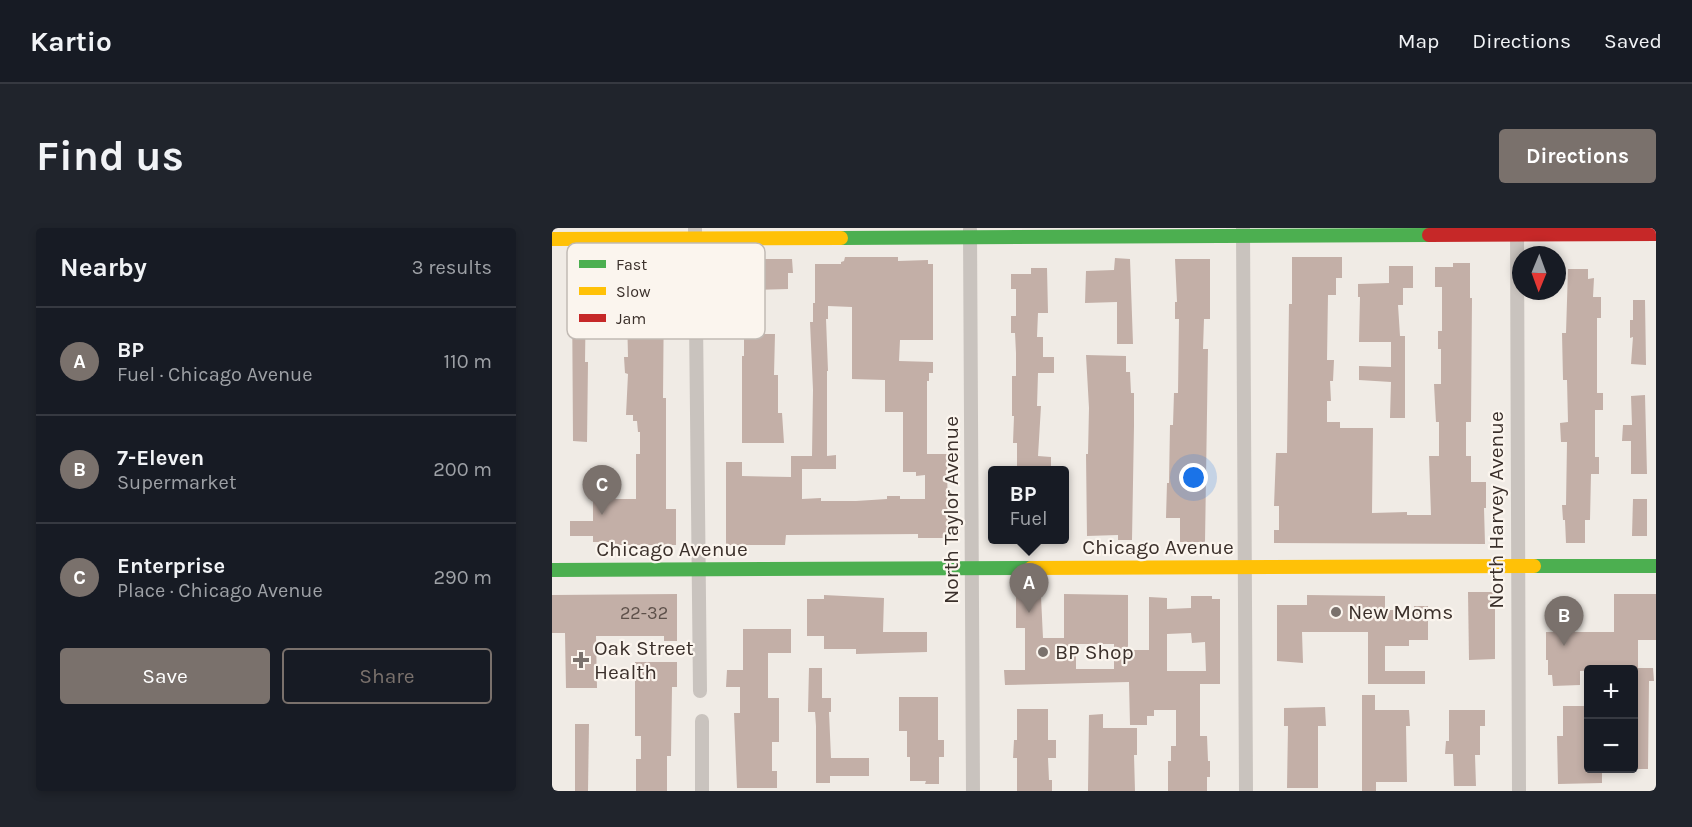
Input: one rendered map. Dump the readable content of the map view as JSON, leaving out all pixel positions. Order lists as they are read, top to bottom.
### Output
{
  "streets": {
    "main road": ["Chicago Avenue"],
    "street": ["North Taylor Avenue", "North Harvey Avenue"]
  },
  "crossings": [
    ["North Taylor Avenue", "Chicago Avenue"],
    ["North Harvey Avenue", "Chicago Avenue"]
  ],
  "places": {
    "other": ["New Moms", "BP Shop"],
    "health": ["Oak Street Health"]
  },
  "house_numbers": ["22-32"],
  "legend": ["Fast", "Slow", "Jam"],
  "north": "bottom",
  "page": {
    "header": "Kartio",
    "nav": ["Map", "Directions", "Saved"],
    "buttons": [
      "Directions",
      ["Save", "Share"]
    ],
    "title": "Find us",
    "heading": ["Nearby", "3 results"],
    "list": [
      {
        "mark": "A",
        "name": "BP",
        "note": "Fuel · Chicago Avenue",
        "value": "110 m"
      },
      {
        "mark": "B",
        "name": "7-Eleven",
        "note": "Supermarket",
        "value": "200 m"
      },
      {
        "mark": "C",
        "name": "Enterprise",
        "note": "Place · Chicago Avenue",
        "value": "290 m"
      }
    ],
    "pins": ["C", "A", "B"],
    "popup": ["BP", "Fuel"],
    "map_buttons": ["+", "−"]
  }
}
